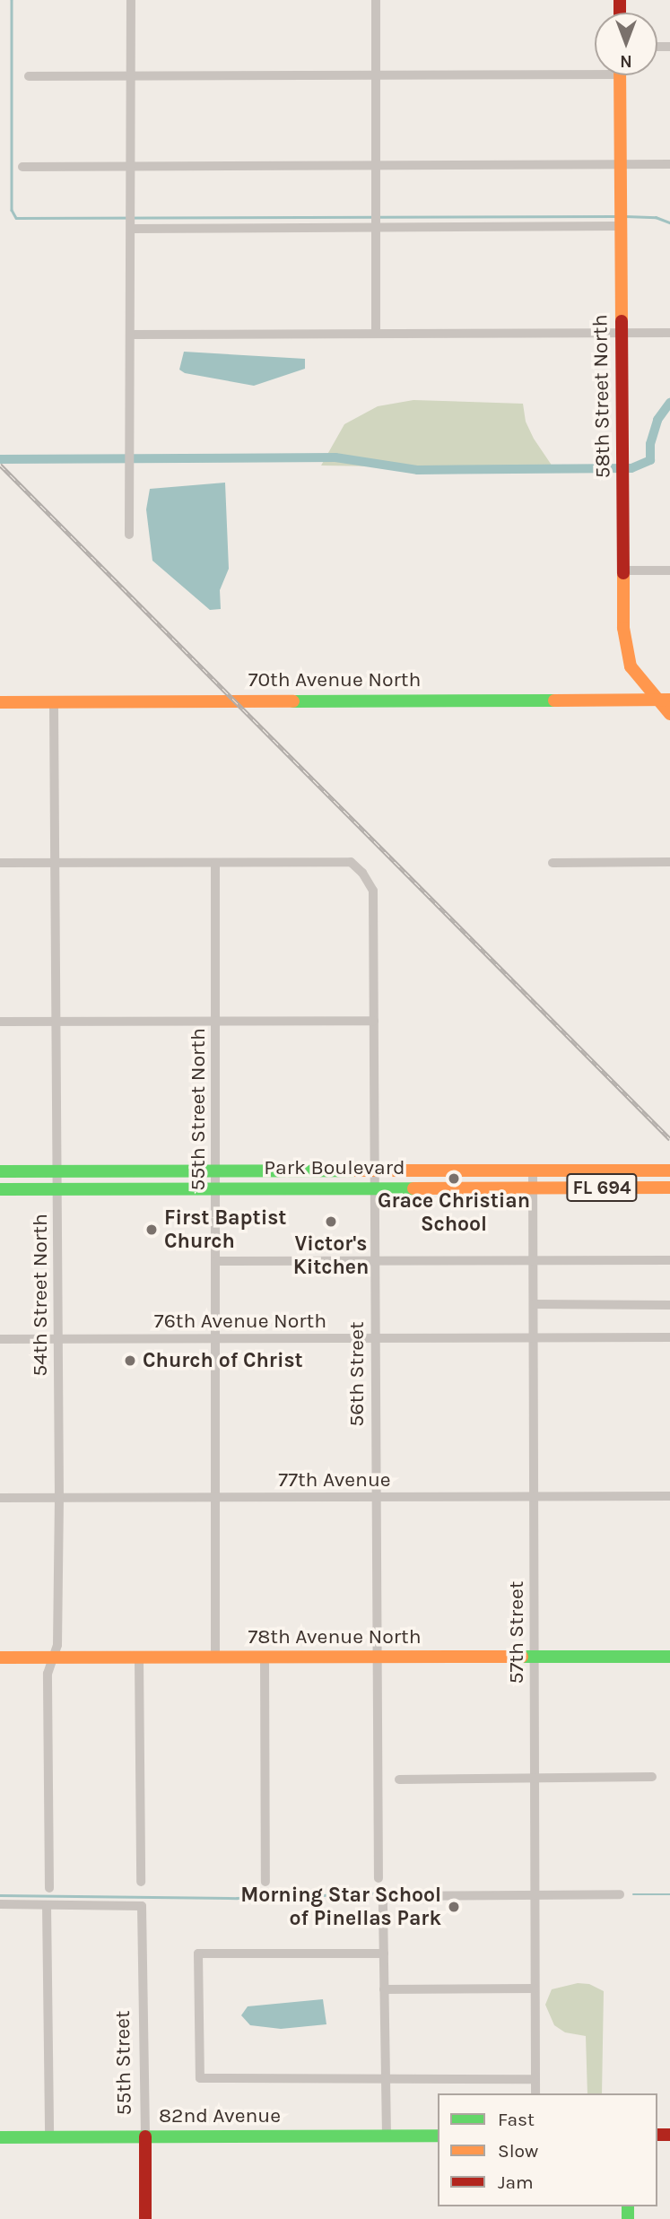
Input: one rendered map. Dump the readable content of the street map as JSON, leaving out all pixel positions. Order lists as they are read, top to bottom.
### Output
{
  "streets": {
    "street": [
      "58th Street North",
      "70th Avenue North",
      "55th Street North",
      "Park Boulevard",
      "FL 694",
      "54th Street North",
      "76th Avenue North",
      "56th Street",
      "77th Avenue",
      "57th Street",
      "78th Avenue North",
      "55th Street",
      "82nd Avenue"
    ]
  },
  "crossings": [
    ["58th Street North", "70th Avenue North"],
    ["70th Avenue North", "54th Street North"],
    ["55th Street North", "Park Boulevard"],
    ["55th Street North", "76th Avenue North"],
    ["55th Street North", "56th Street"],
    ["55th Street North", "77th Avenue"],
    ["55th Street North", "78th Avenue North"],
    ["Park Boulevard", "54th Street North"],
    ["Park Boulevard", "56th Street"],
    ["Park Boulevard", "57th Street"],
    ["54th Street North", "76th Avenue North"],
    ["54th Street North", "77th Avenue"],
    ["54th Street North", "78th Avenue North"],
    ["76th Avenue North", "56th Street"],
    ["76th Avenue North", "57th Street"],
    ["56th Street", "77th Avenue"],
    ["56th Street", "78th Avenue North"],
    ["77th Avenue", "57th Street"],
    ["57th Street", "78th Avenue North"],
    ["55th Street", "82nd Avenue"]
  ],
  "places": [
    "Grace Christian School",
    "Victor's Kitchen",
    "First Baptist Church",
    "Church of Christ",
    "Morning Star School of Pinellas Park"
  ],
  "legend": ["Fast", "Slow", "Jam"],
  "north": "bottom"
}
